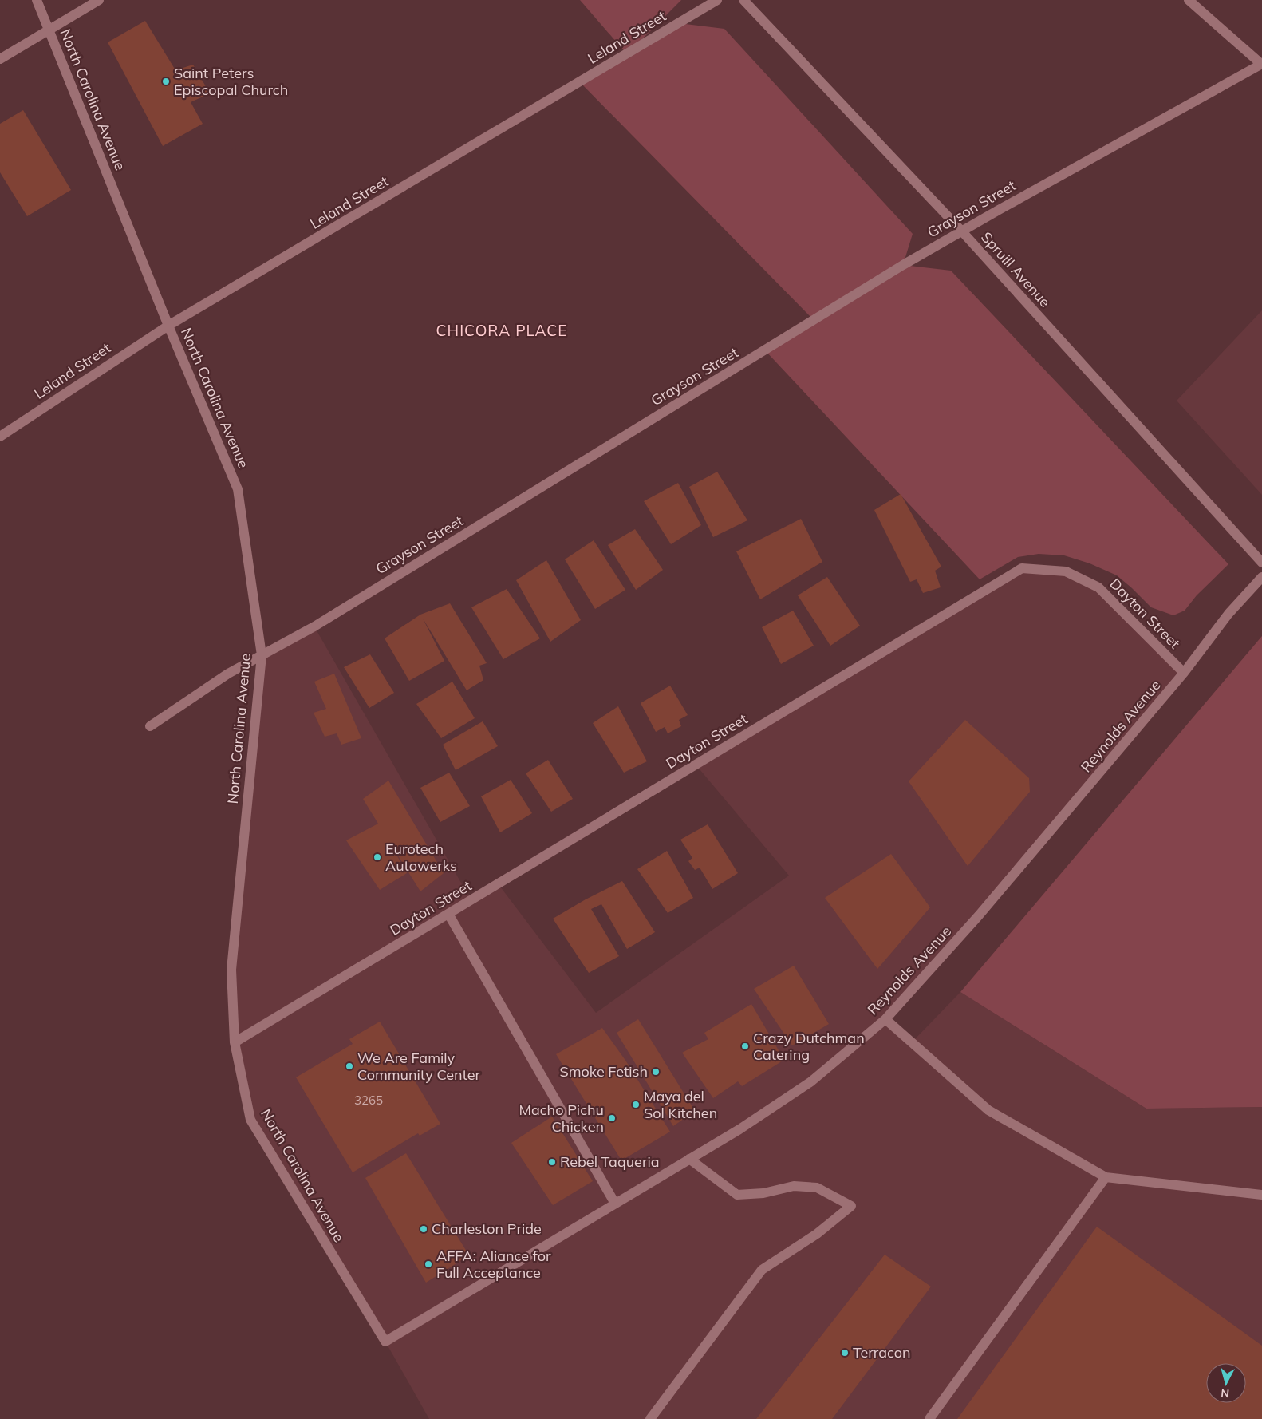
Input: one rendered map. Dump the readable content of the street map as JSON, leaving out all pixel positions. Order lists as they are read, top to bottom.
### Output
{
  "streets": {
    "street": [
      "Leland Street",
      "North Carolina Avenue",
      "Grayson Street",
      "Spruill Avenue",
      "Dayton Street",
      "Reynolds Avenue"
    ]
  },
  "crossings": [
    ["Leland Street", "North Carolina Avenue"],
    ["North Carolina Avenue", "Grayson Street"],
    ["North Carolina Avenue", "Dayton Street"],
    ["North Carolina Avenue", "Reynolds Avenue"],
    ["Grayson Street", "Spruill Avenue"],
    ["Dayton Street", "Reynolds Avenue"]
  ],
  "districts": ["CHICORA PLACE"],
  "places": [
    "Saint Peters Episcopal Church",
    "Eurotech Autowerks",
    "Crazy Dutchman Catering",
    "We Are Family Community Center",
    "Smoke Fetish",
    "Maya del Sol Kitchen",
    "Macho Pichu Chicken",
    "Rebel Taqueria",
    "Charleston Pride",
    "AFFA: Aliance for Full Acceptance",
    "Terracon"
  ],
  "house_numbers": ["3265"],
  "north": "bottom"
}
